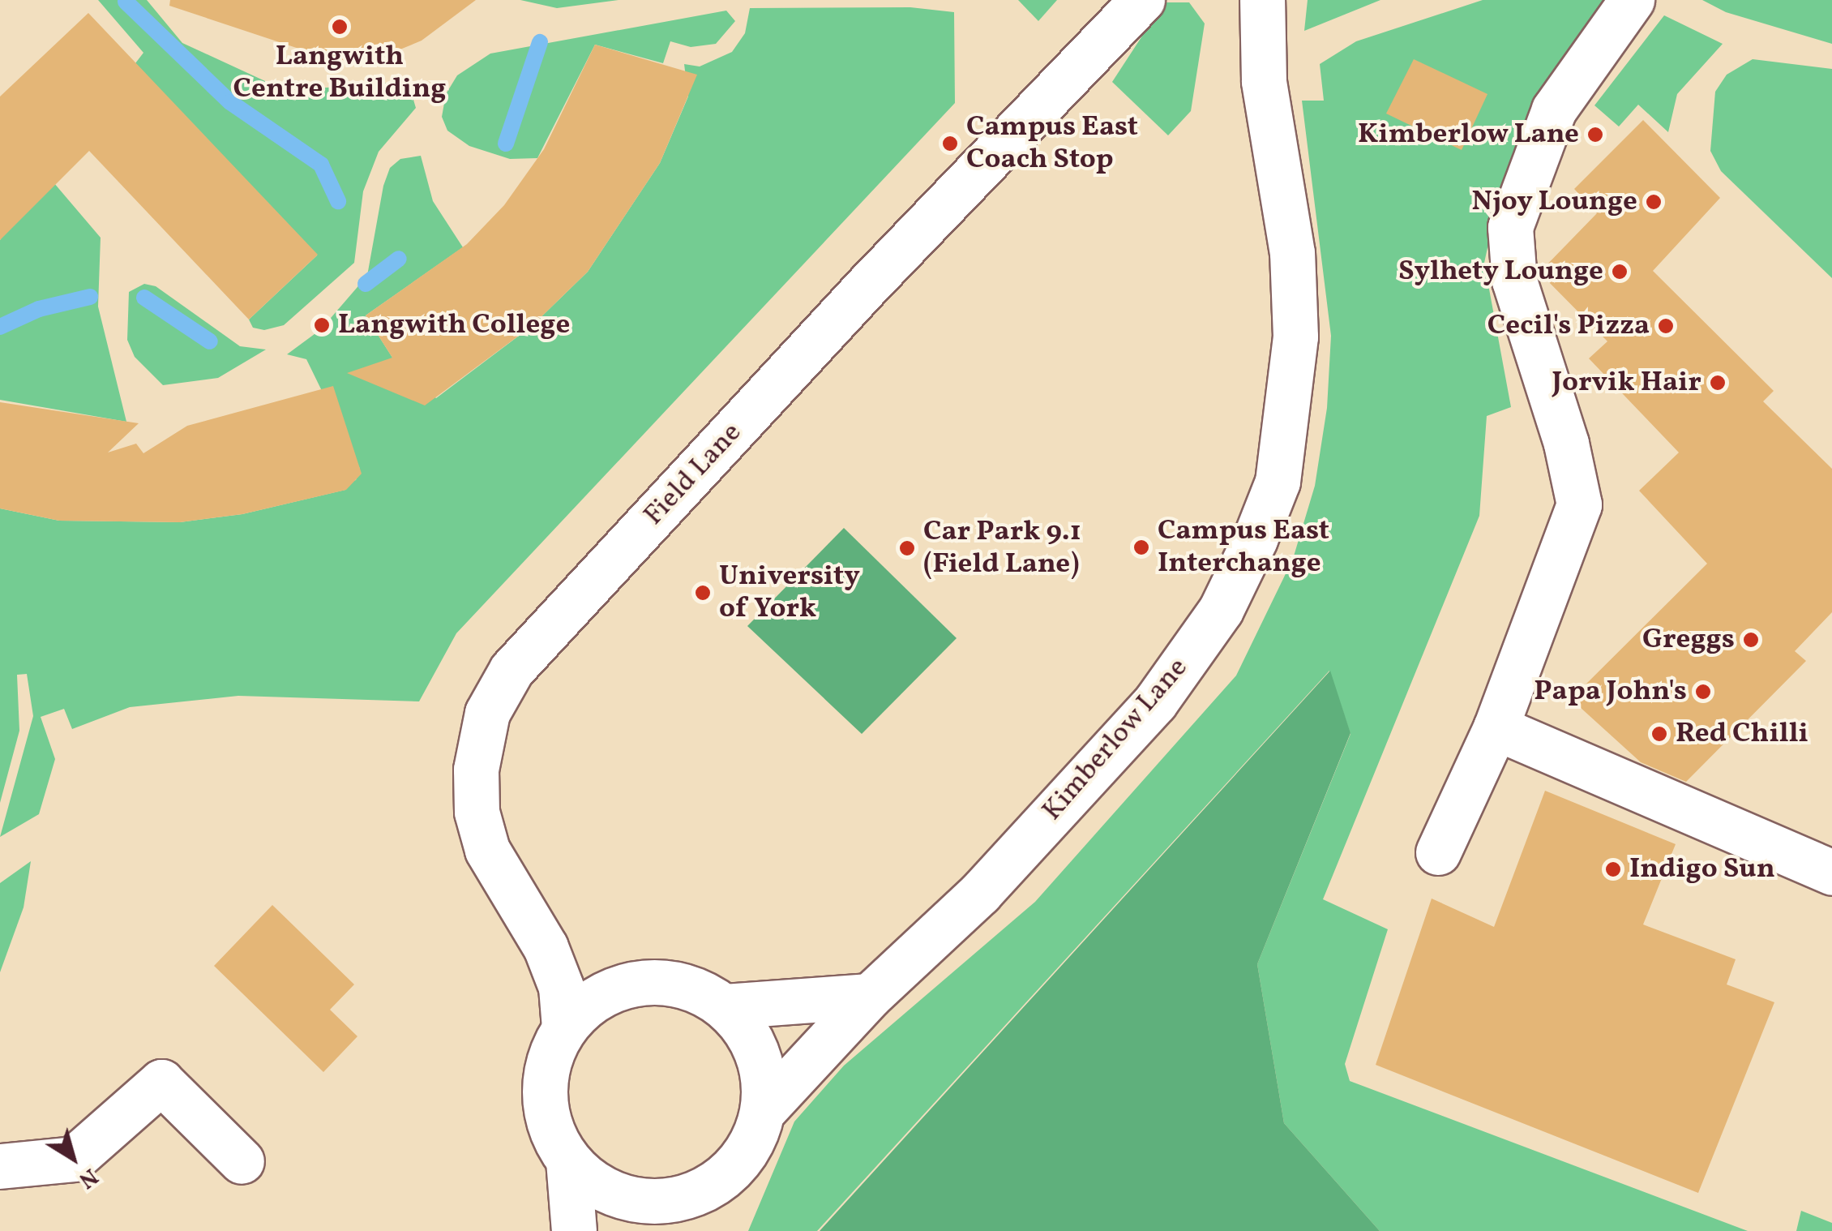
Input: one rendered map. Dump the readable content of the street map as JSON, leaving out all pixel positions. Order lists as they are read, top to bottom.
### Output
{
  "streets": {
    "street": ["Field Lane", "Kimberlow Lane"]
  },
  "crossings": [
    ["Field Lane", "Kimberlow Lane"]
  ],
  "places": [
    "Langwith Centre Building",
    "Kimberlow Lane",
    "Campus East Coach Stop",
    "Njoy Lounge",
    "Sylhety Lounge",
    "Langwith College",
    "Cecil's Pizza",
    "Jorvik Hair",
    "Campus East Interchange",
    "Car Park 9.1 (Field Lane)",
    "University of York",
    "Greggs",
    "Papa John's",
    "Red Chilli",
    "Indigo Sun"
  ],
  "north": "bottom right"
}
